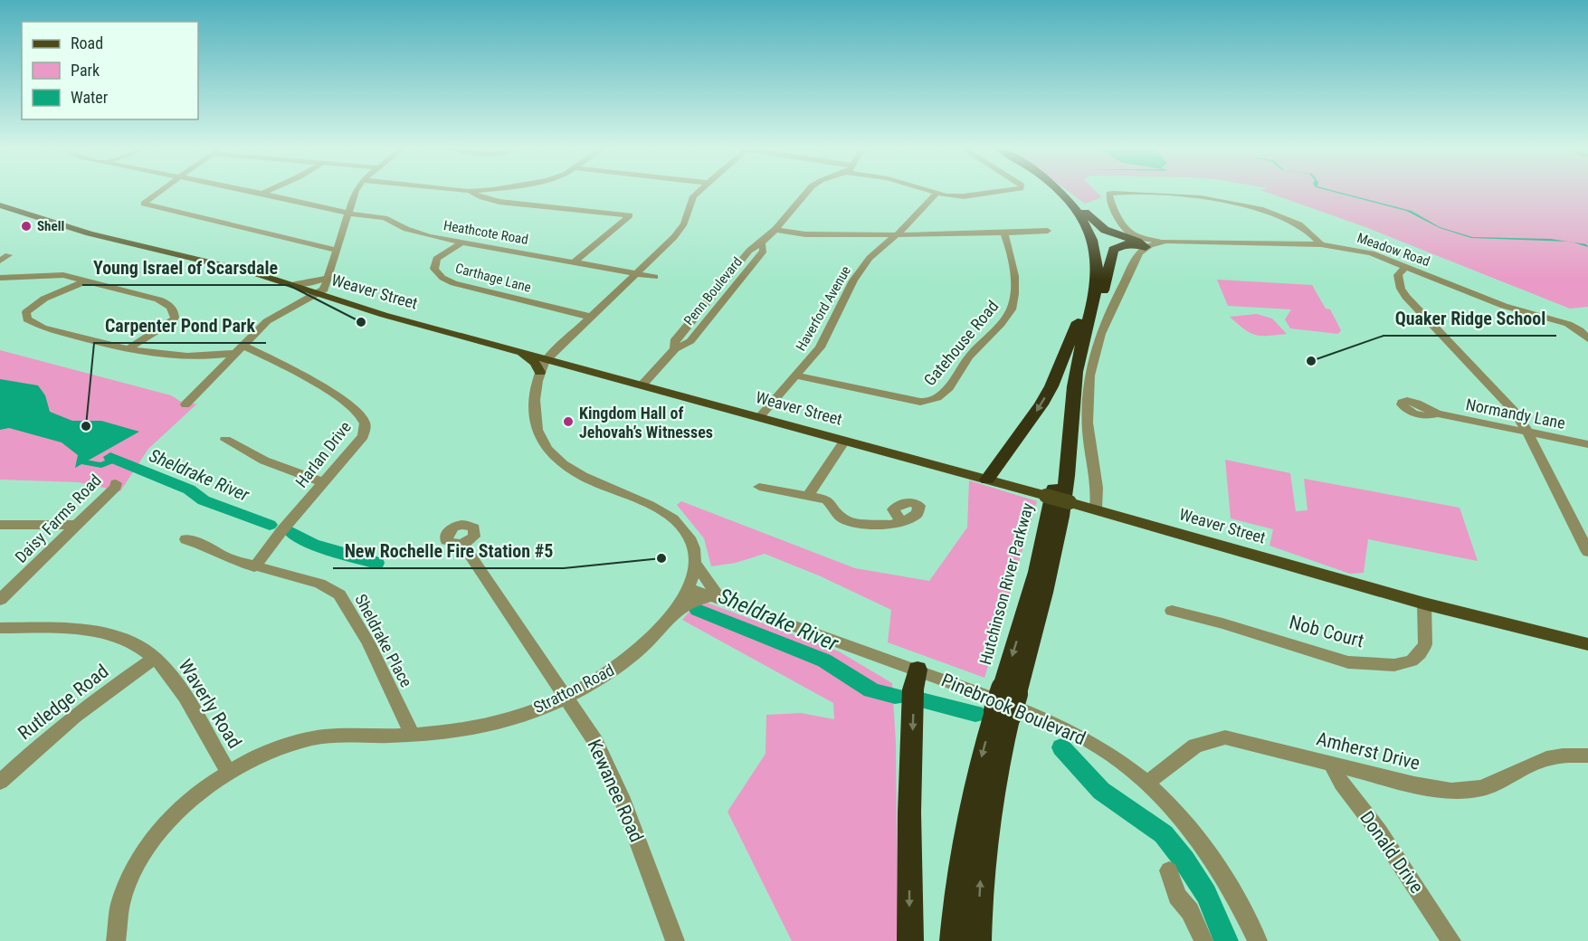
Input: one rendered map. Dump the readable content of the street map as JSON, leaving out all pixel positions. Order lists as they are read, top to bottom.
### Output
{
  "streets": {
    "main road": ["Weaver Street"],
    "street": [
      "Heathcote Road",
      "Meadow Road",
      "Carthage Lane",
      "Penn Boulevard",
      "Haverford Avenue",
      "Gatehouse Road",
      "Normandy Lane",
      "Harlan Drive",
      "Daisy Farms Road",
      "Nob Court",
      "Sheldrake Place",
      "Stratton Road",
      "Rutledge Road",
      "Waverly Road",
      "Pinebrook Boulevard",
      "Amherst Drive",
      "Kewanee Road",
      "Donald Drive"
    ]
  },
  "crossings": [
    ["Heathcote Road", "Carthage Lane"],
    ["Heathcote Road", "Stratton Road"],
    ["Carthage Lane", "Stratton Road"],
    ["Weaver Street", "Penn Boulevard"],
    ["Weaver Street", "Haverford Avenue"],
    ["Weaver Street", "Nob Court"],
    ["Weaver Street", "Stratton Road"],
    ["Haverford Avenue", "Gatehouse Road"],
    ["Harlan Drive", "Sheldrake Place"],
    ["Sheldrake Place", "Stratton Road"],
    ["Stratton Road", "Waverly Road"],
    ["Stratton Road", "Pinebrook Boulevard"],
    ["Stratton Road", "Kewanee Road"],
    ["Rutledge Road", "Waverly Road"],
    ["Pinebrook Boulevard", "Amherst Drive"],
    ["Amherst Drive", "Donald Drive"]
  ],
  "water": ["Sheldrake River"],
  "places": [
    "Shell",
    "Young Israel of Scarsdale",
    "Quaker Ridge School",
    "Kingdom Hall of Jehovah’s Witnesses",
    "Carpenter Pond Park",
    "New Rochelle Fire Station #5"
  ],
  "legend": ["Road", "Park", "Water"]
}
